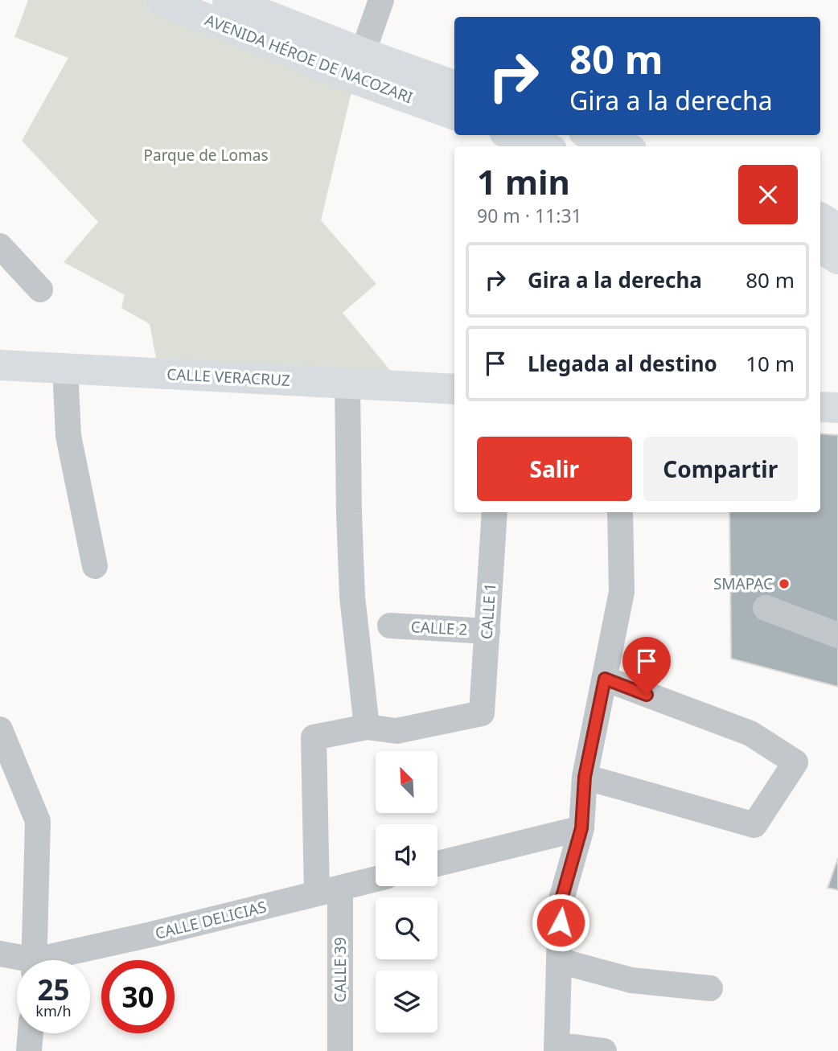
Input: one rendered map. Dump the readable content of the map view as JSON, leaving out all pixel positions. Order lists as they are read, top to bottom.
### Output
{
  "streets": {
    "main road": ["AVENIDA HÉROE DE NACOZARI", "CALLE VERACRUZ"],
    "street": [
      "CALLE 1",
      "CALLE 2",
      "CALLE DELICIAS",
      "CALLE 39"
    ]
  },
  "crossings": [
    ["CALLE 1", "CALLE 2"],
    ["CALLE 1", "CALLE 39"],
    ["CALLE DELICIAS", "CALLE 39"]
  ],
  "parks": ["Parque de Lomas"],
  "places": ["SMAPAC"],
  "north": "top left",
  "page": {
    "turn": ["80 m", "Gira a la derecha"],
    "heading": ["1 min", "90 m · 11:31"],
    "list": [
      {
        "name": "Gira a la derecha",
        "value": "80 m"
      },
      {
        "name": "Llegada al destino",
        "value": "10 m"
      }
    ],
    "buttons": ["Salir", "Compartir"],
    "speed": "25 km/h",
    "limit": "30"
  }
}
